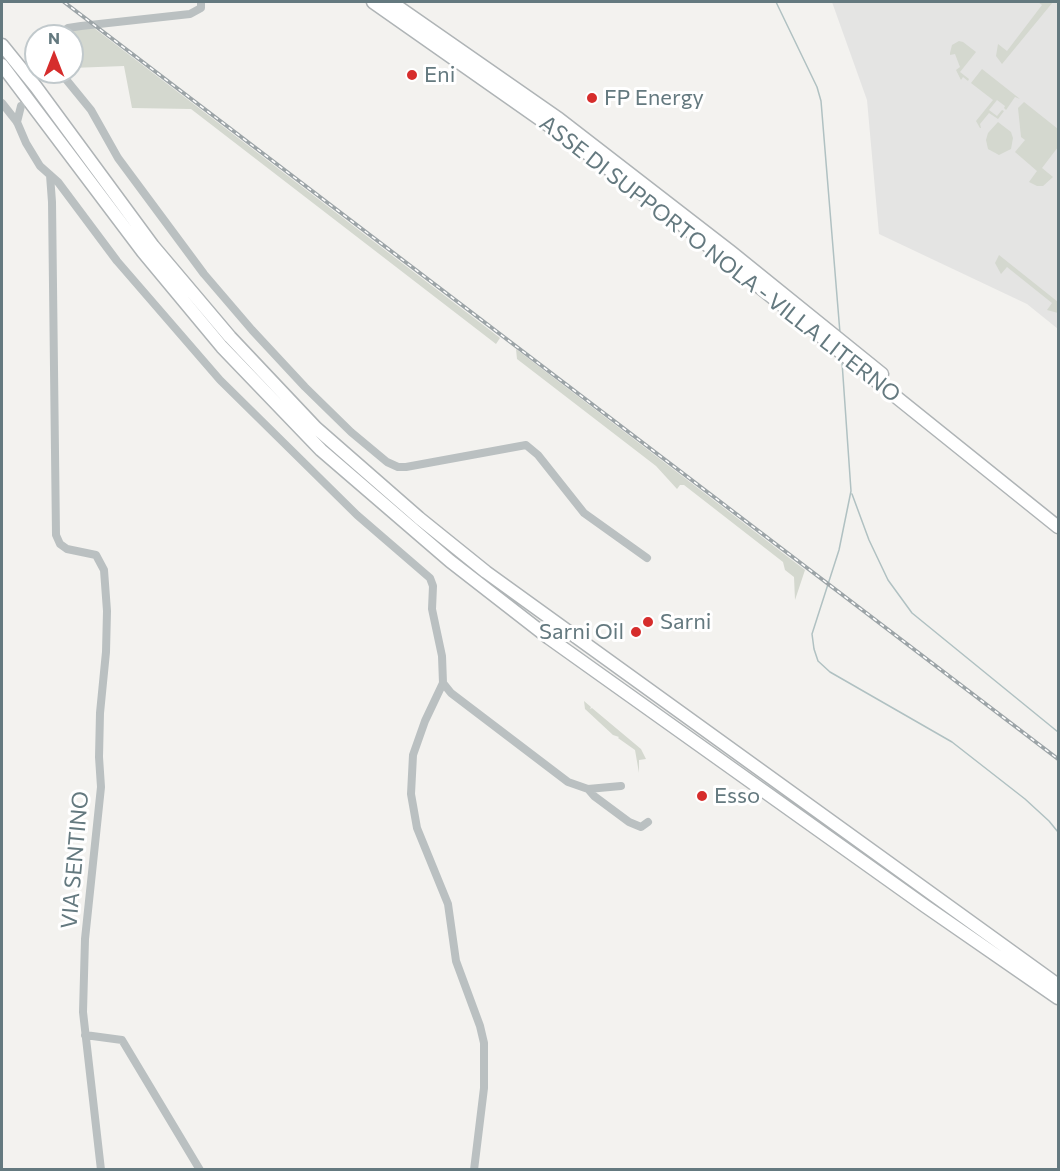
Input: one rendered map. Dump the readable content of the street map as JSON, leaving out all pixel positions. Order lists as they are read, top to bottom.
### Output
{
  "streets": {
    "highway": ["ASSE DI SUPPORTO NOLA - VILLA LITERNO"],
    "street": ["VIA SENTINO"]
  },
  "places": [
    "Eni",
    "FP Energy",
    "Sarni",
    "Sarni Oil",
    "Esso"
  ],
  "north": "top"
}
